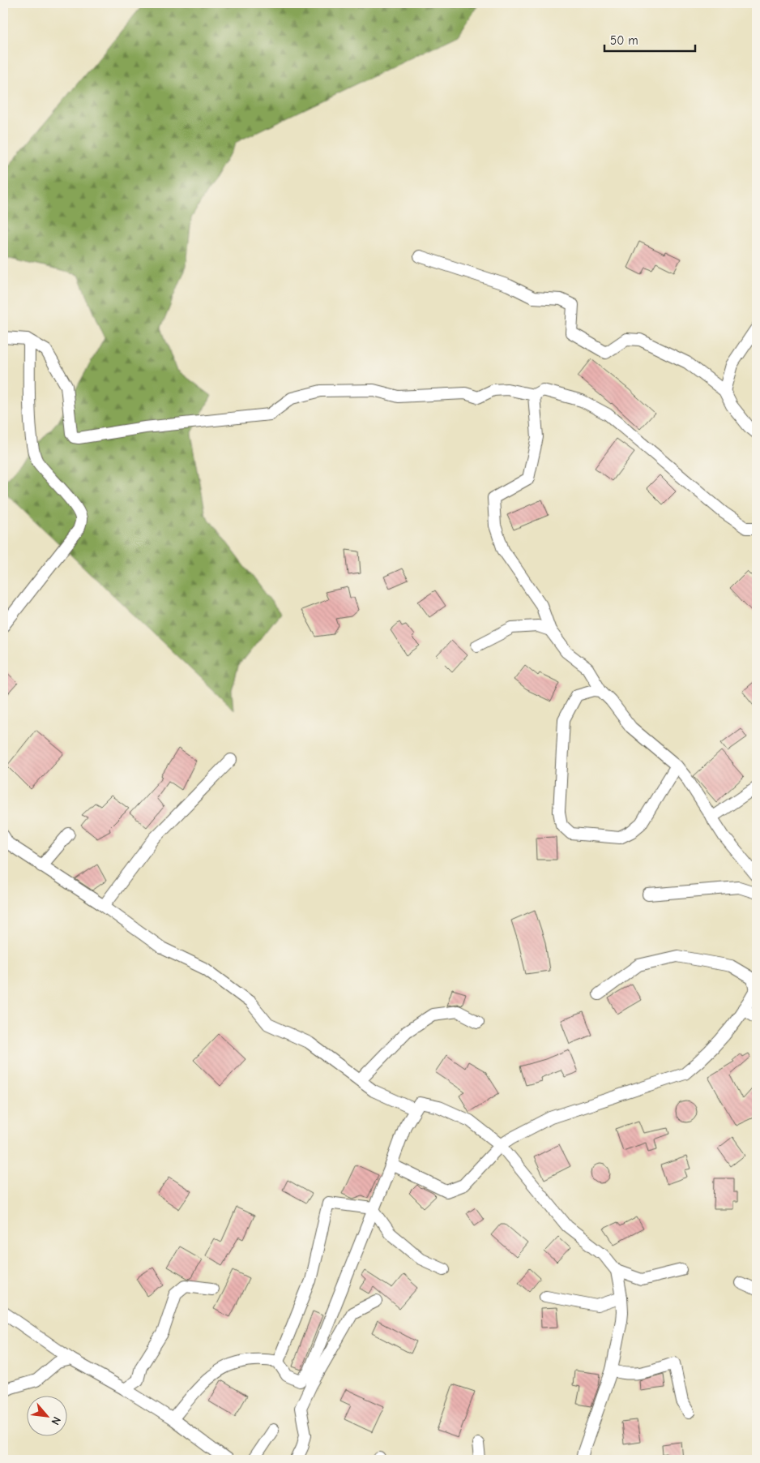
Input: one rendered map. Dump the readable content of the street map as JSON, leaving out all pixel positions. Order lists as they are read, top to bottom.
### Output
{
  "scale_bar": "50 m",
  "north": "bottom right"
}
